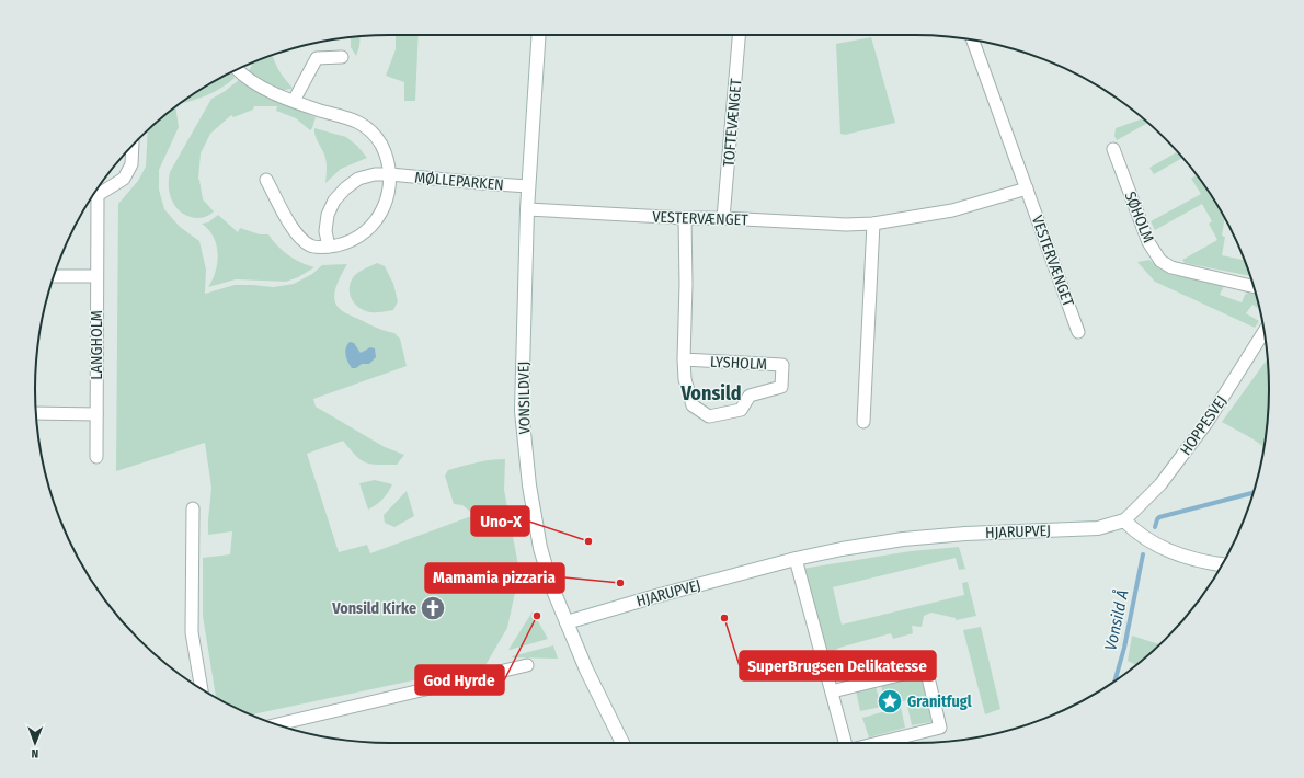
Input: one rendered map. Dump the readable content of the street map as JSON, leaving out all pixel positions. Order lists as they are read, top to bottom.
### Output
{
  "streets": {
    "main road": ["VONSILDVEJ", "HJARUPVEJ"],
    "street": [
      "TOFTEVÆNGET",
      "MØLLEPARKEN",
      "SØHOLM",
      "VESTERVÆNGET",
      "LANGHOLM",
      "LYSHOLM",
      "HOPPESVEJ"
    ]
  },
  "crossings": [
    ["TOFTEVÆNGET", "VESTERVÆNGET"],
    ["MØLLEPARKEN", "VONSILDVEJ"],
    ["VESTERVÆNGET", "LYSHOLM"],
    ["VESTERVÆNGET", "VONSILDVEJ"],
    ["VONSILDVEJ", "HJARUPVEJ"],
    ["HOPPESVEJ", "HJARUPVEJ"]
  ],
  "districts": ["Vonsild"],
  "water": ["Vonsild Å"],
  "places": {
    "other": [
      "Uno-X",
      "Mamamia pizzaria",
      "God Hyrde",
      "SuperBrugsen Delikatesse"
    ],
    "church": ["Vonsild Kirke"],
    "place": ["Granitfugl"]
  },
  "north": "bottom"
}
